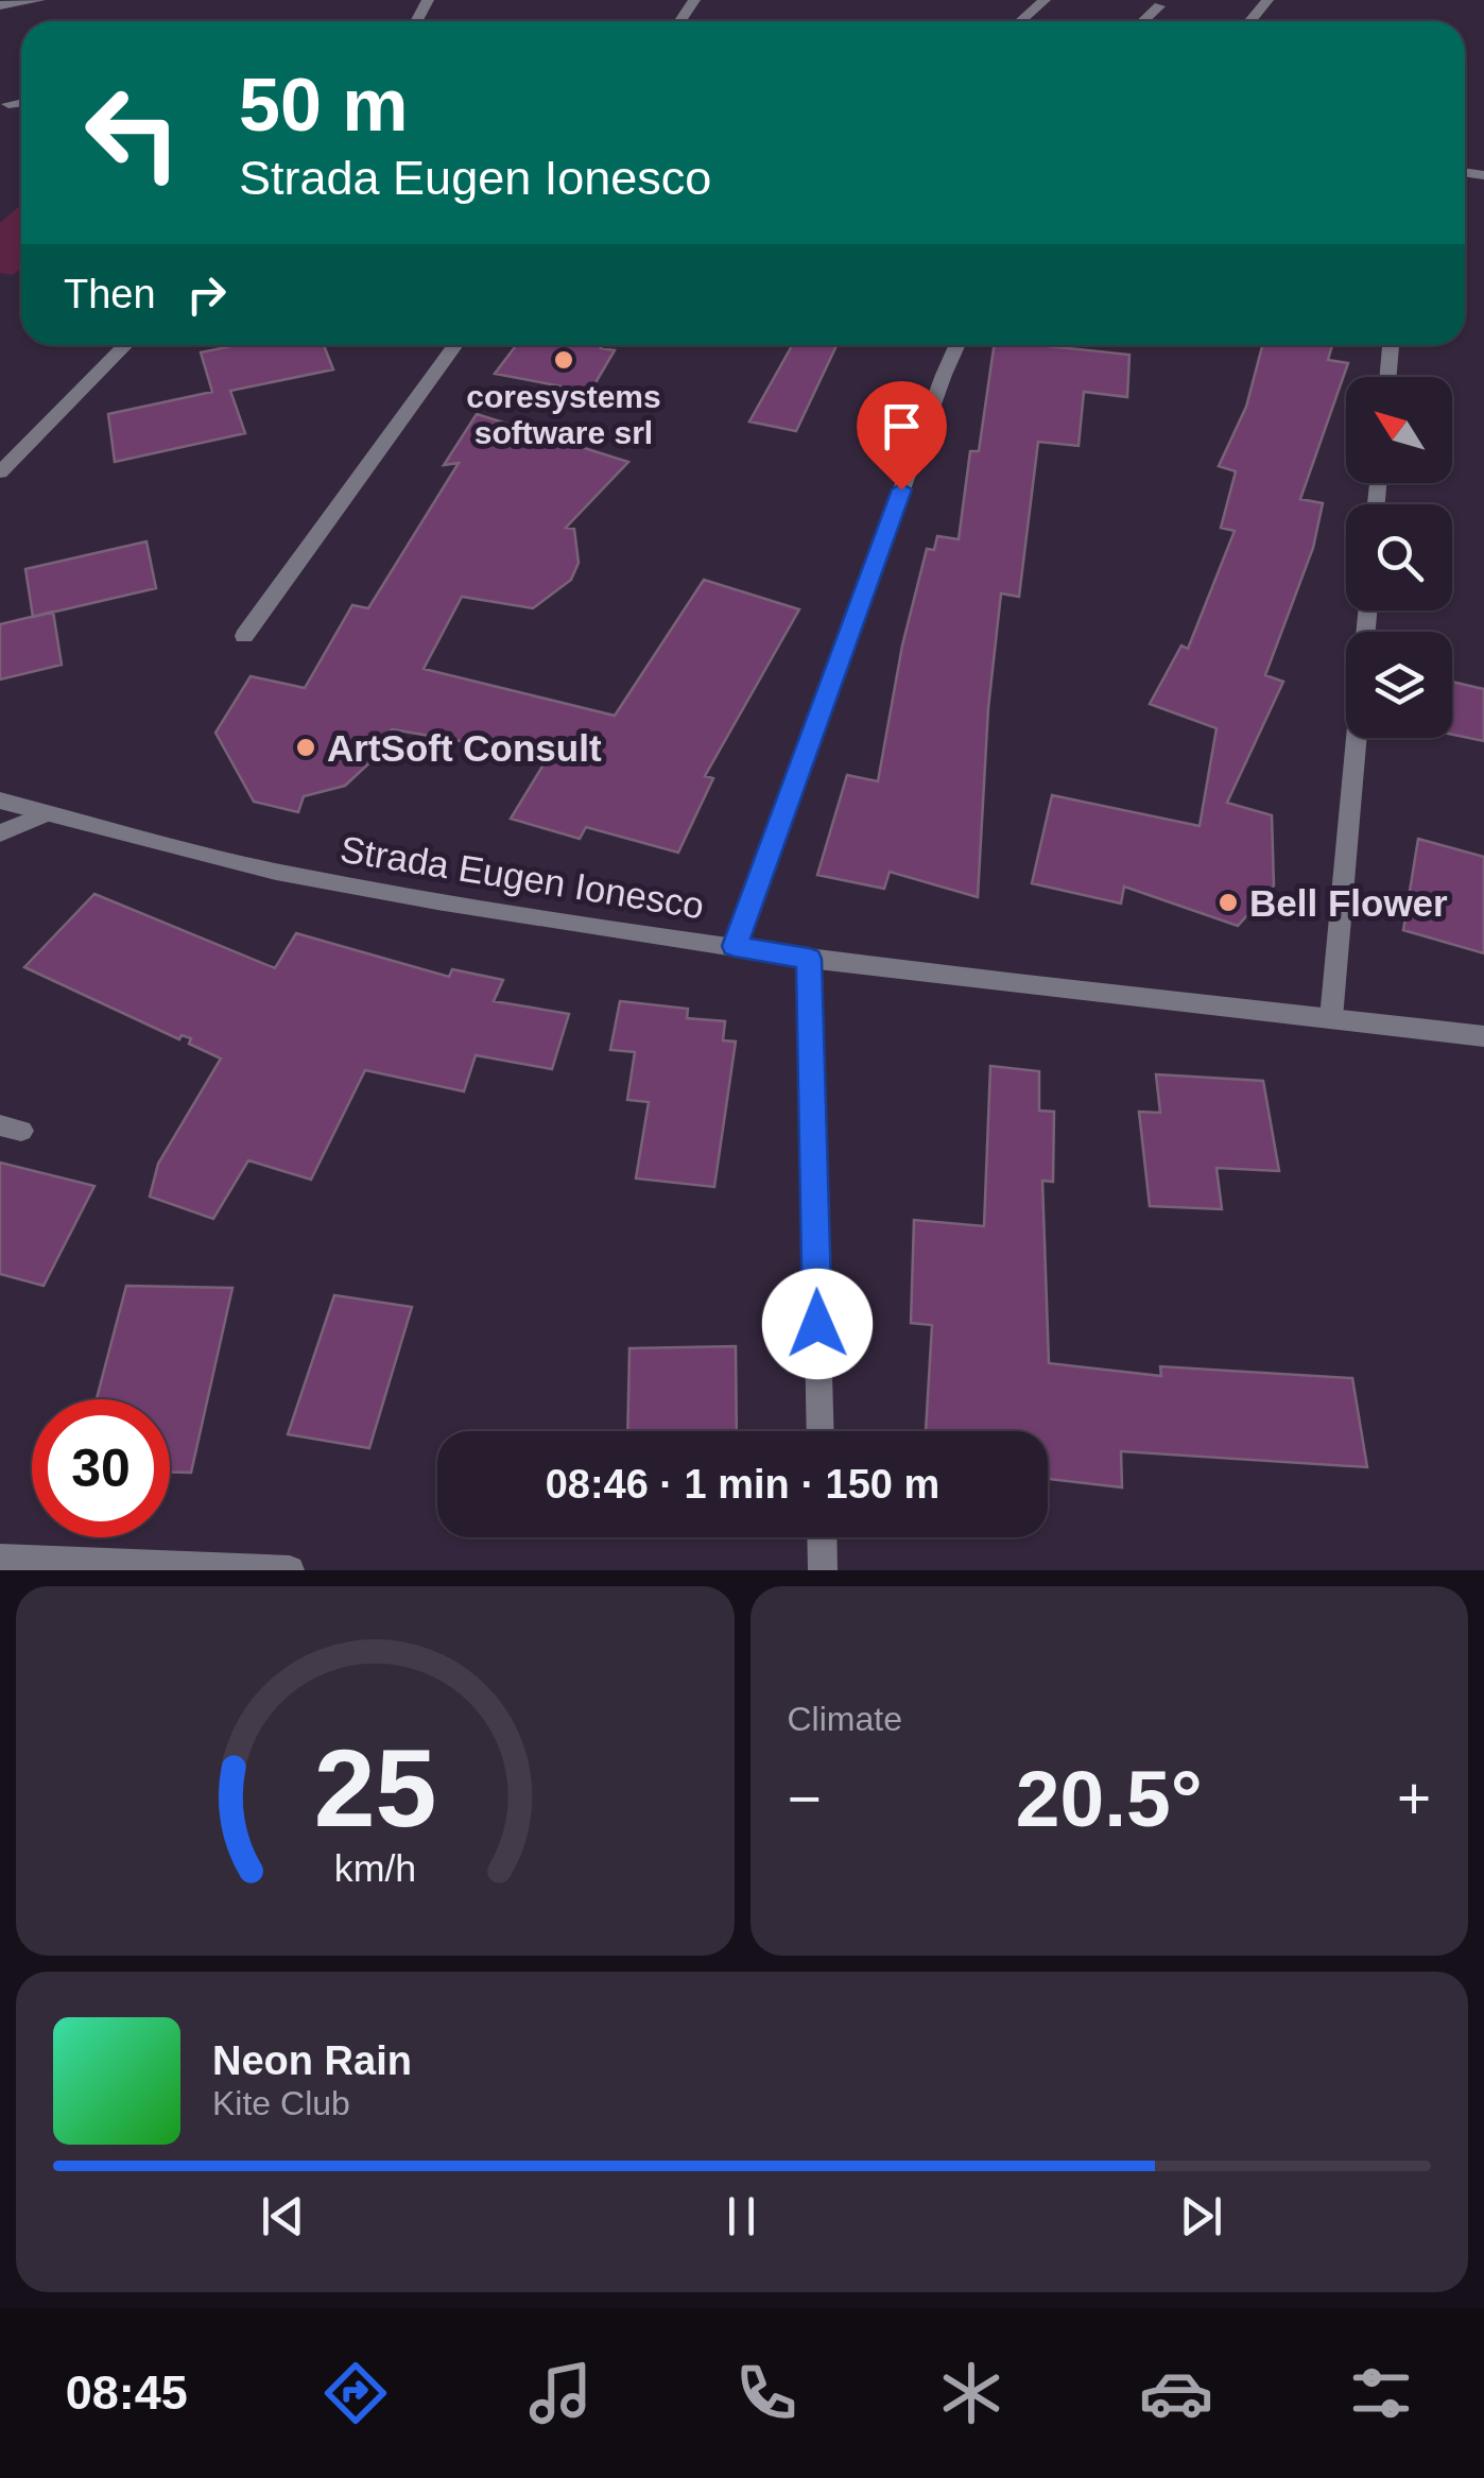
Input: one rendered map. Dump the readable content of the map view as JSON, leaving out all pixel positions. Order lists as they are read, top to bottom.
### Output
{
  "streets": {
    "street": ["Strada Eugen Ionesco"]
  },
  "places": ["coresystems software srl", "ArtSoft Consult", "Bell Flower"],
  "north": "top left",
  "page": {
    "turn": ["50 m", "Strada Eugen Ionesco"],
    "then": "Then",
    "limit": "30",
    "trip": "08:46 · 1 min · 150 m",
    "tile": "Climate",
    "heat": ["−", "20.5°", "+"],
    "song": ["Neon Rain", "Kite Club"],
    "tabs": "08:45",
    "gauge": ["25", "km/h"]
  }
}
